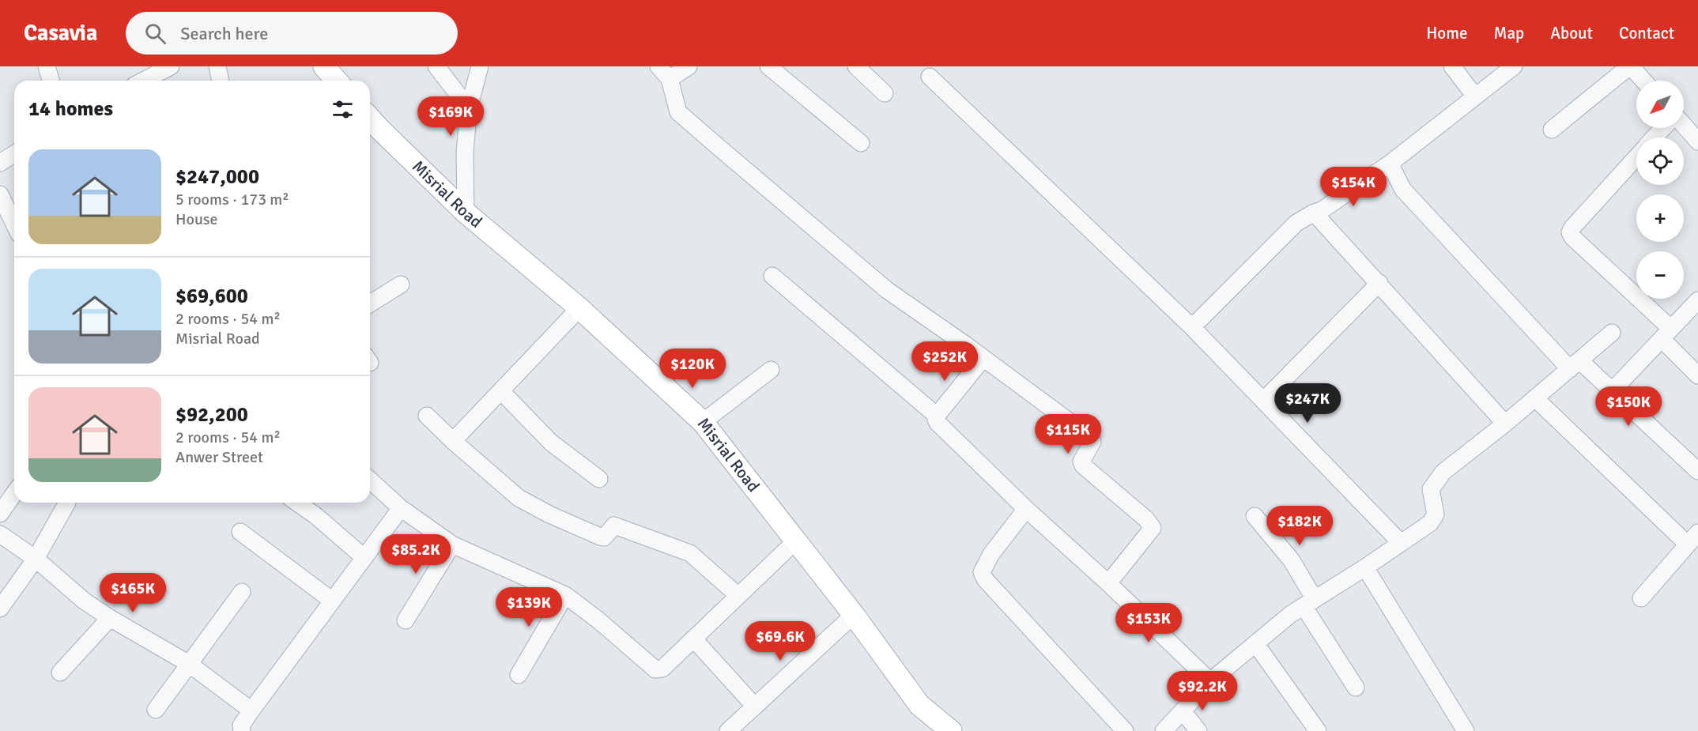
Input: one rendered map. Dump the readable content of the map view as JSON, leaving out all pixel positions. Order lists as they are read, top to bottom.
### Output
{
  "streets": {
    "main road": ["Misrial Road"]
  },
  "north": "bottom left",
  "page": {
    "header": "Casavia",
    "search": "Search here",
    "nav": [
      "Home",
      "Map",
      "About",
      "Contact"
    ],
    "map_buttons": ["+", "−"],
    "heading": "14 homes",
    "price": [
      "$169K",
      "$154K",
      "$252K",
      "$120K",
      "$247K",
      "$150K",
      "$115K",
      "$182K",
      "$85.2K",
      "$165K",
      "$139K",
      "$153K",
      "$69.6K",
      "$92.2K"
    ],
    "list": [
      {
        "name": "$247,000",
        "note": "5 rooms · 173 m² · House"
      },
      {
        "name": "$69,600",
        "note": "2 rooms · 54 m² · Misrial Road"
      },
      {
        "name": "$92,200",
        "note": "2 rooms · 54 m² · Anwer Street"
      }
    ]
  }
}
